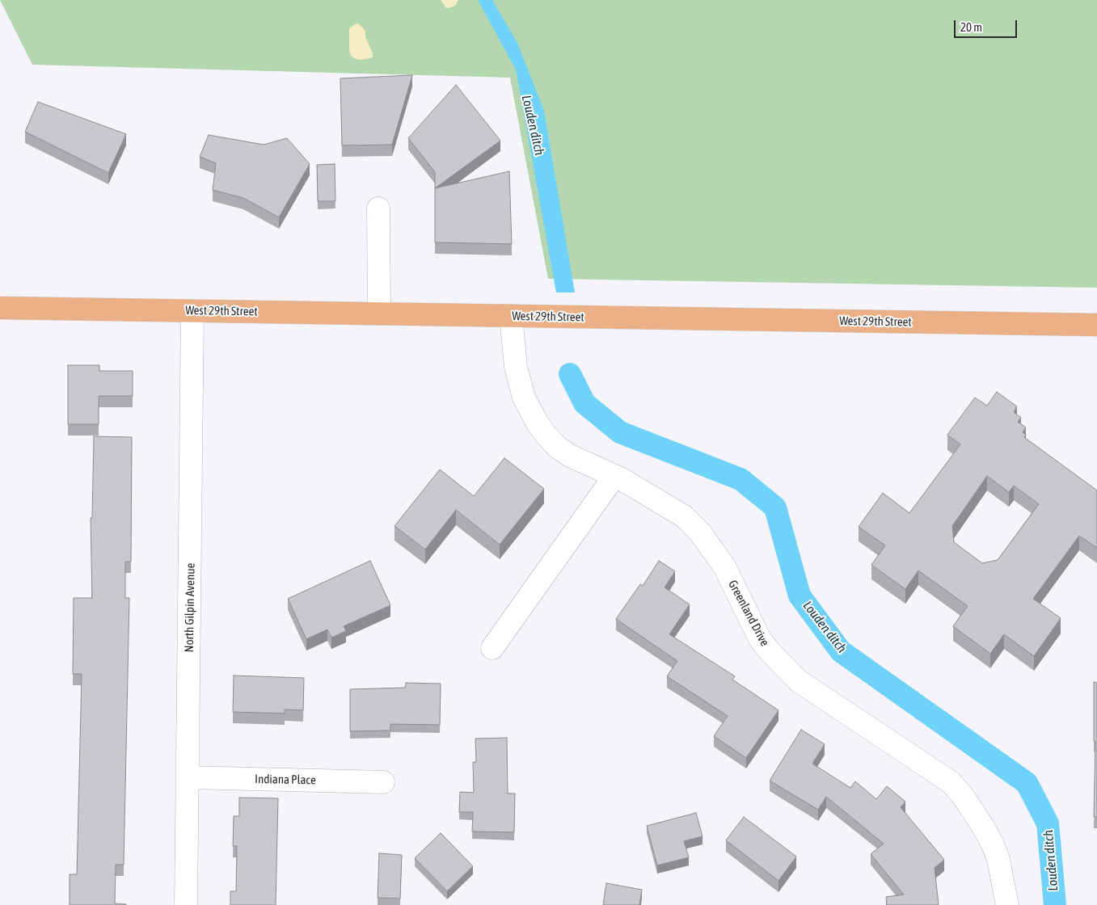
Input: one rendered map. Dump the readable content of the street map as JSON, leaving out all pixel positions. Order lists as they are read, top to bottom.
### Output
{
  "streets": {
    "main road": ["West 29th Street"],
    "street": ["North Gilpin Avenue", "Greenland Drive", "Indiana Place"]
  },
  "crossings": [
    ["West 29th Street", "North Gilpin Avenue"],
    ["West 29th Street", "Greenland Drive"],
    ["North Gilpin Avenue", "Indiana Place"]
  ],
  "water": ["Louden ditch"],
  "scale_bar": "20 m"
}
